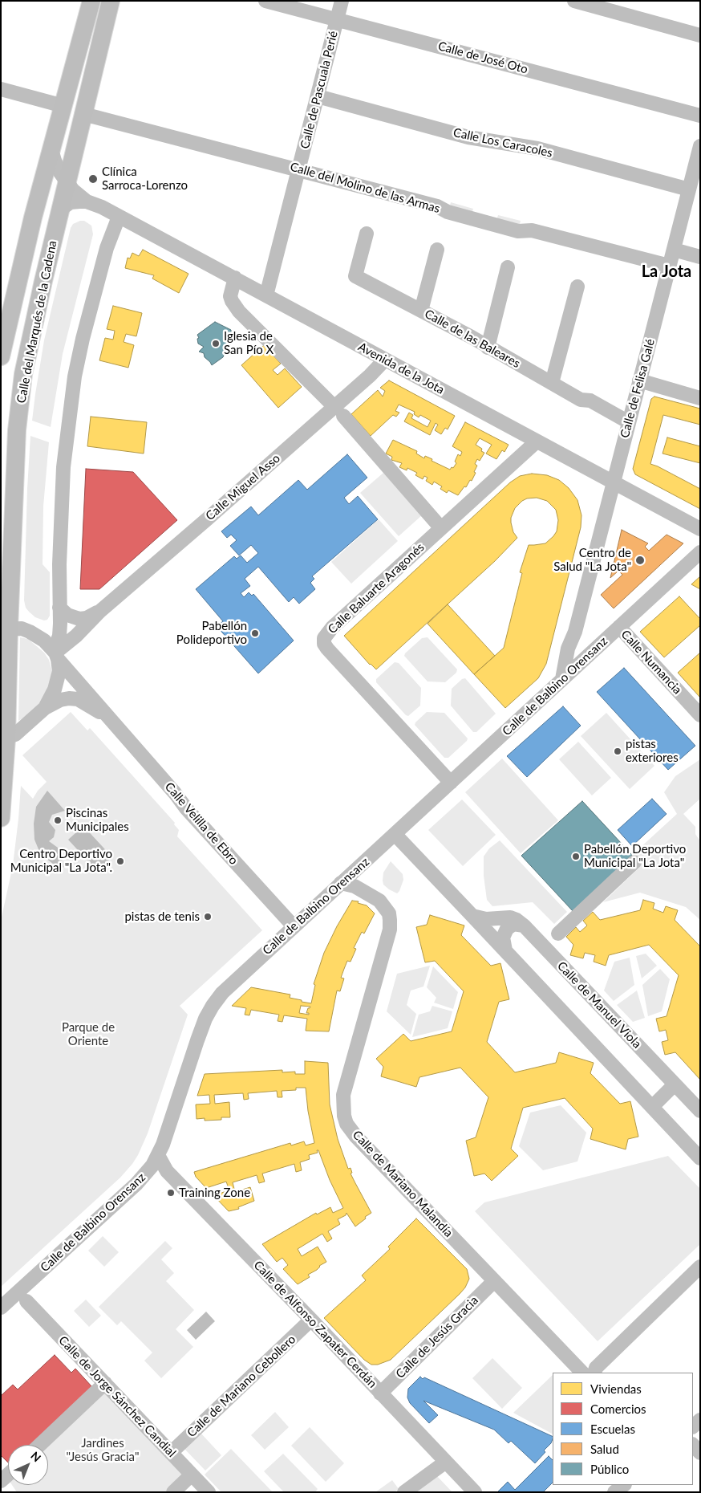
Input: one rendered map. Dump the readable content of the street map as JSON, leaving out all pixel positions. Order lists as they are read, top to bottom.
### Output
{
  "streets": {
    "main road": ["Calle del Marqués de la Cadena"],
    "street": [
      "Calle de José Oto",
      "Calle de Pascuala Perié",
      "Calle Los Caracoles",
      "Calle del Molino de las Armas",
      "Calle de las Baleares",
      "Avenida de la Jota",
      "Calle de Felisa Galé",
      "Calle Miguel Asso",
      "Calle Baluarte Aragonés",
      "Calle Numancia",
      "Calle de Balbino Orensanz",
      "Calle Velilla de Ebro",
      "Calle de Manuel Viola",
      "Calle de Mariano Malandía",
      "Calle de Alfonso Zapater Cerdán",
      "Calle de Jesús Gracia",
      "Calle de Mariano Cebollero",
      "Calle de Jorge Sánchez Candial"
    ]
  },
  "crossings": [
    ["Calle de José Oto", "Calle de Pascuala Perié"],
    ["Calle de Pascuala Perié", "Calle Los Caracoles"],
    ["Calle de Pascuala Perié", "Calle del Molino de las Armas"],
    ["Calle de Pascuala Perié", "Avenida de la Jota"],
    ["Calle Los Caracoles", "Calle de Felisa Galé"],
    ["Calle del Molino de las Armas", "Calle del Marqués de la Cadena"],
    ["Calle del Molino de las Armas", "Calle de Felisa Galé"],
    ["Calle del Marqués de la Cadena", "Avenida de la Jota"],
    ["Calle del Marqués de la Cadena", "Calle Velilla de Ebro"],
    ["Calle de las Baleares", "Calle de Felisa Galé"],
    ["Avenida de la Jota", "Calle de Felisa Galé"],
    ["Avenida de la Jota", "Calle Miguel Asso"],
    ["Avenida de la Jota", "Calle Baluarte Aragonés"],
    ["Calle de Felisa Galé", "Calle de Balbino Orensanz"],
    ["Calle Miguel Asso", "Calle Velilla de Ebro"],
    ["Calle Baluarte Aragonés", "Calle de Balbino Orensanz"],
    ["Calle Numancia", "Calle de Balbino Orensanz"],
    ["Calle de Balbino Orensanz", "Calle Velilla de Ebro"],
    ["Calle de Balbino Orensanz", "Calle de Mariano Malandía"],
    ["Calle de Balbino Orensanz", "Calle de Alfonso Zapater Cerdán"],
    ["Calle de Mariano Malandía", "Calle de Jesús Gracia"],
    ["Calle de Alfonso Zapater Cerdán", "Calle de Jesús Gracia"],
    ["Calle de Alfonso Zapater Cerdán", "Calle de Mariano Cebollero"],
    ["Calle de Mariano Cebollero", "Calle de Jorge Sánchez Candial"]
  ],
  "districts": ["La Jota"],
  "parks": ["Parque de Oriente", "Jardines \"Jesús Gracia\""],
  "places": [
    "Clínica Sarroca-Lorenzo",
    "Iglesia de San Pío X",
    "Centro de Salud \"La Jota\"",
    "Pabellón Polideportivo",
    "pistas exteriores",
    "Piscinas Municipales",
    "Pabellón Deportivo Municipal \"La Jota\"",
    "Centro Deportivo Municipal \"La Jota\".",
    "pistas de tenis",
    "Training Zone"
  ],
  "legend": [
    "Viviendas",
    "Comercios",
    "Escuelas",
    "Salud",
    "Público"
  ],
  "north": "top right"
}
